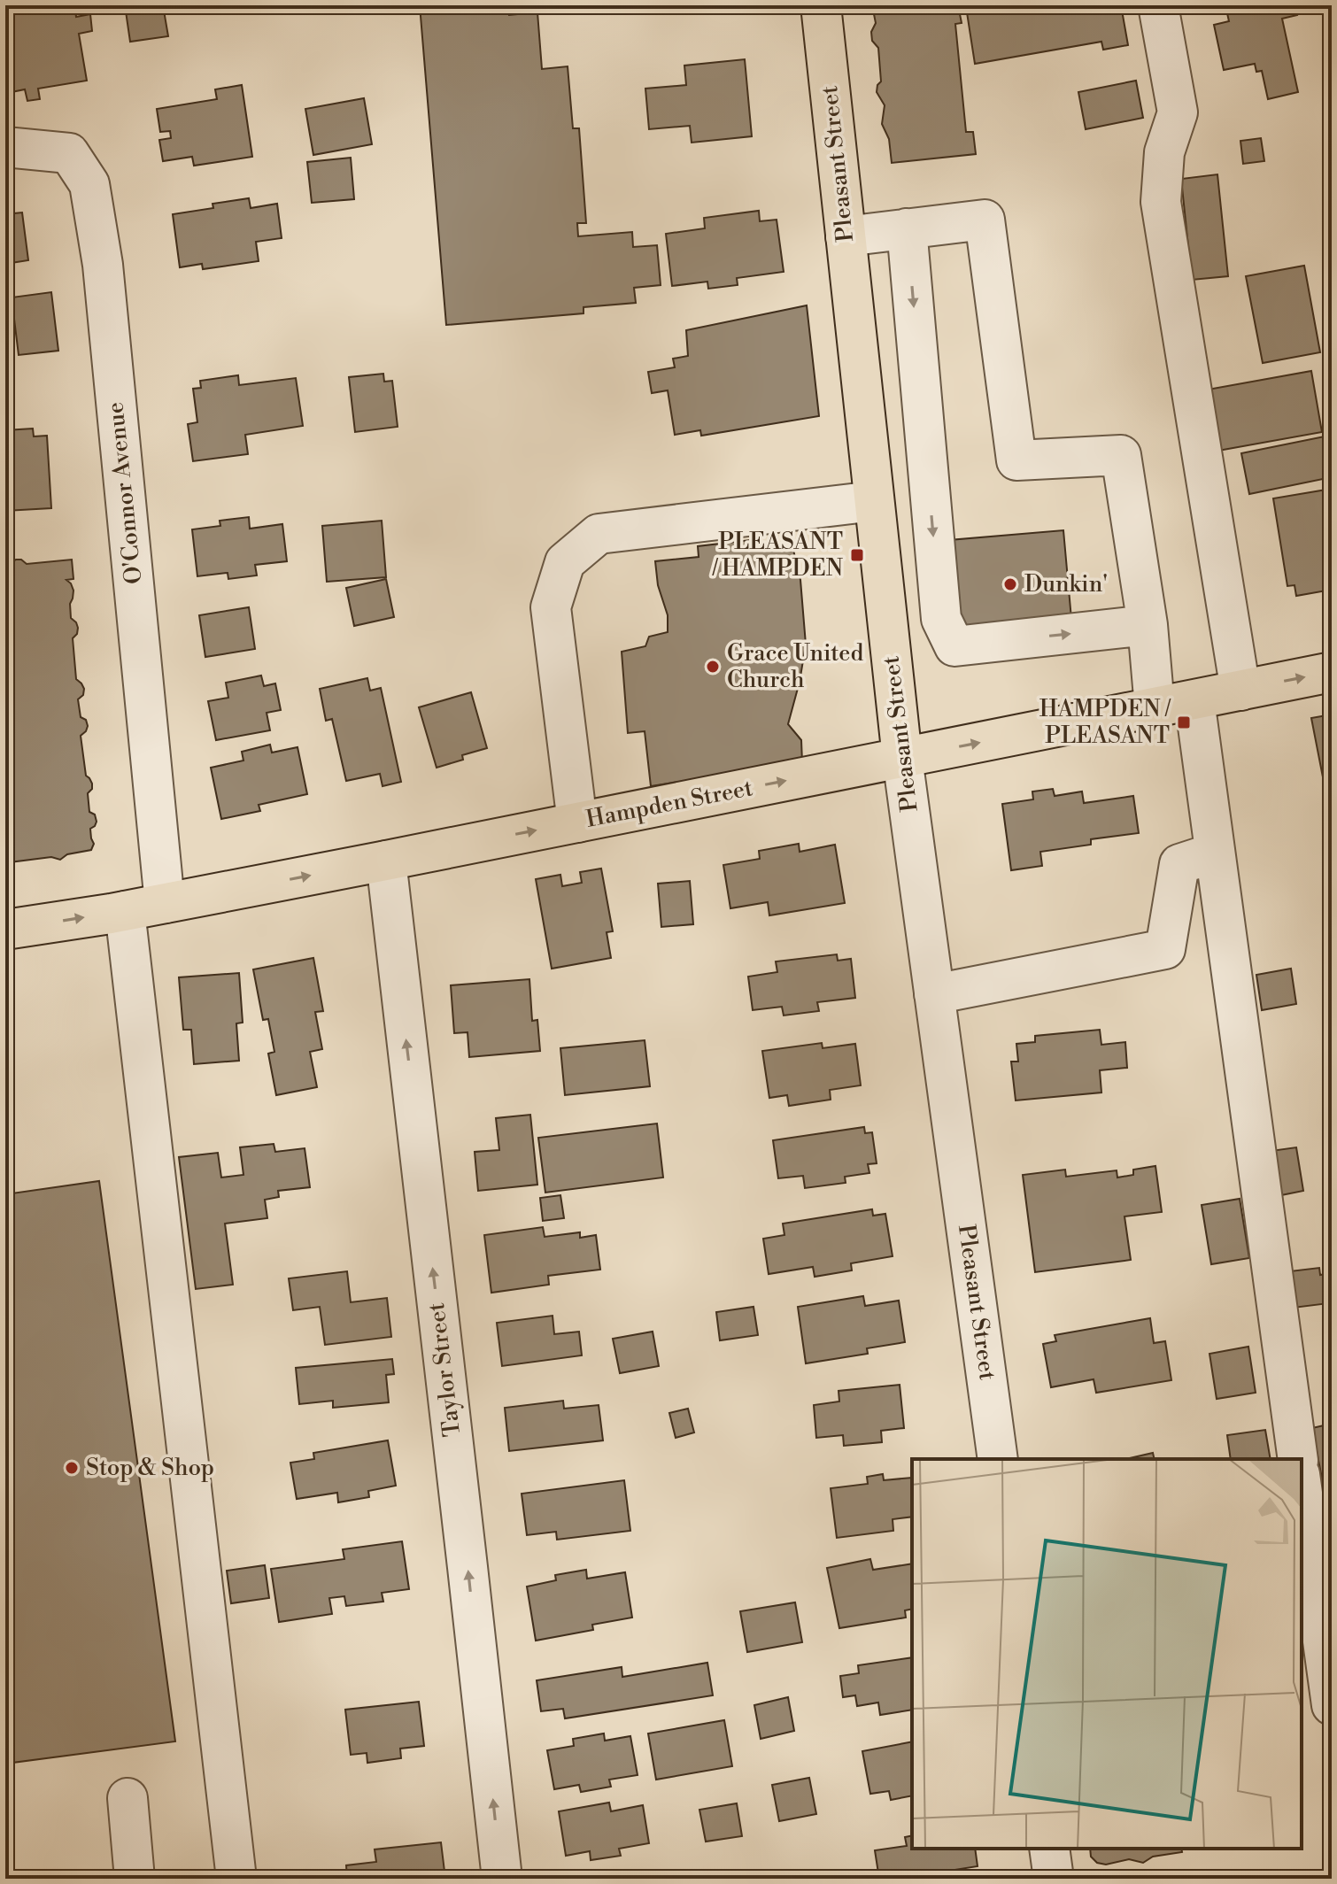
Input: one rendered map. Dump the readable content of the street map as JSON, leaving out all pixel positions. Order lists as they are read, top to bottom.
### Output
{
  "streets": {
    "main road": ["Pleasant Street", "Hampden Street"],
    "street": ["O'Connor Avenue", "Taylor Street"]
  },
  "crossings": [
    ["Pleasant Street", "Hampden Street"],
    ["O'Connor Avenue", "Hampden Street"],
    ["Hampden Street", "Taylor Street"]
  ],
  "one_way": ["Hampden Street"],
  "places": {
    "transit": ["PLEASANT / HAMPDEN", "HAMPDEN / PLEASANT"],
    "other": ["Dunkin'", "Grace United Church", "Stop & Shop"]
  }
}
